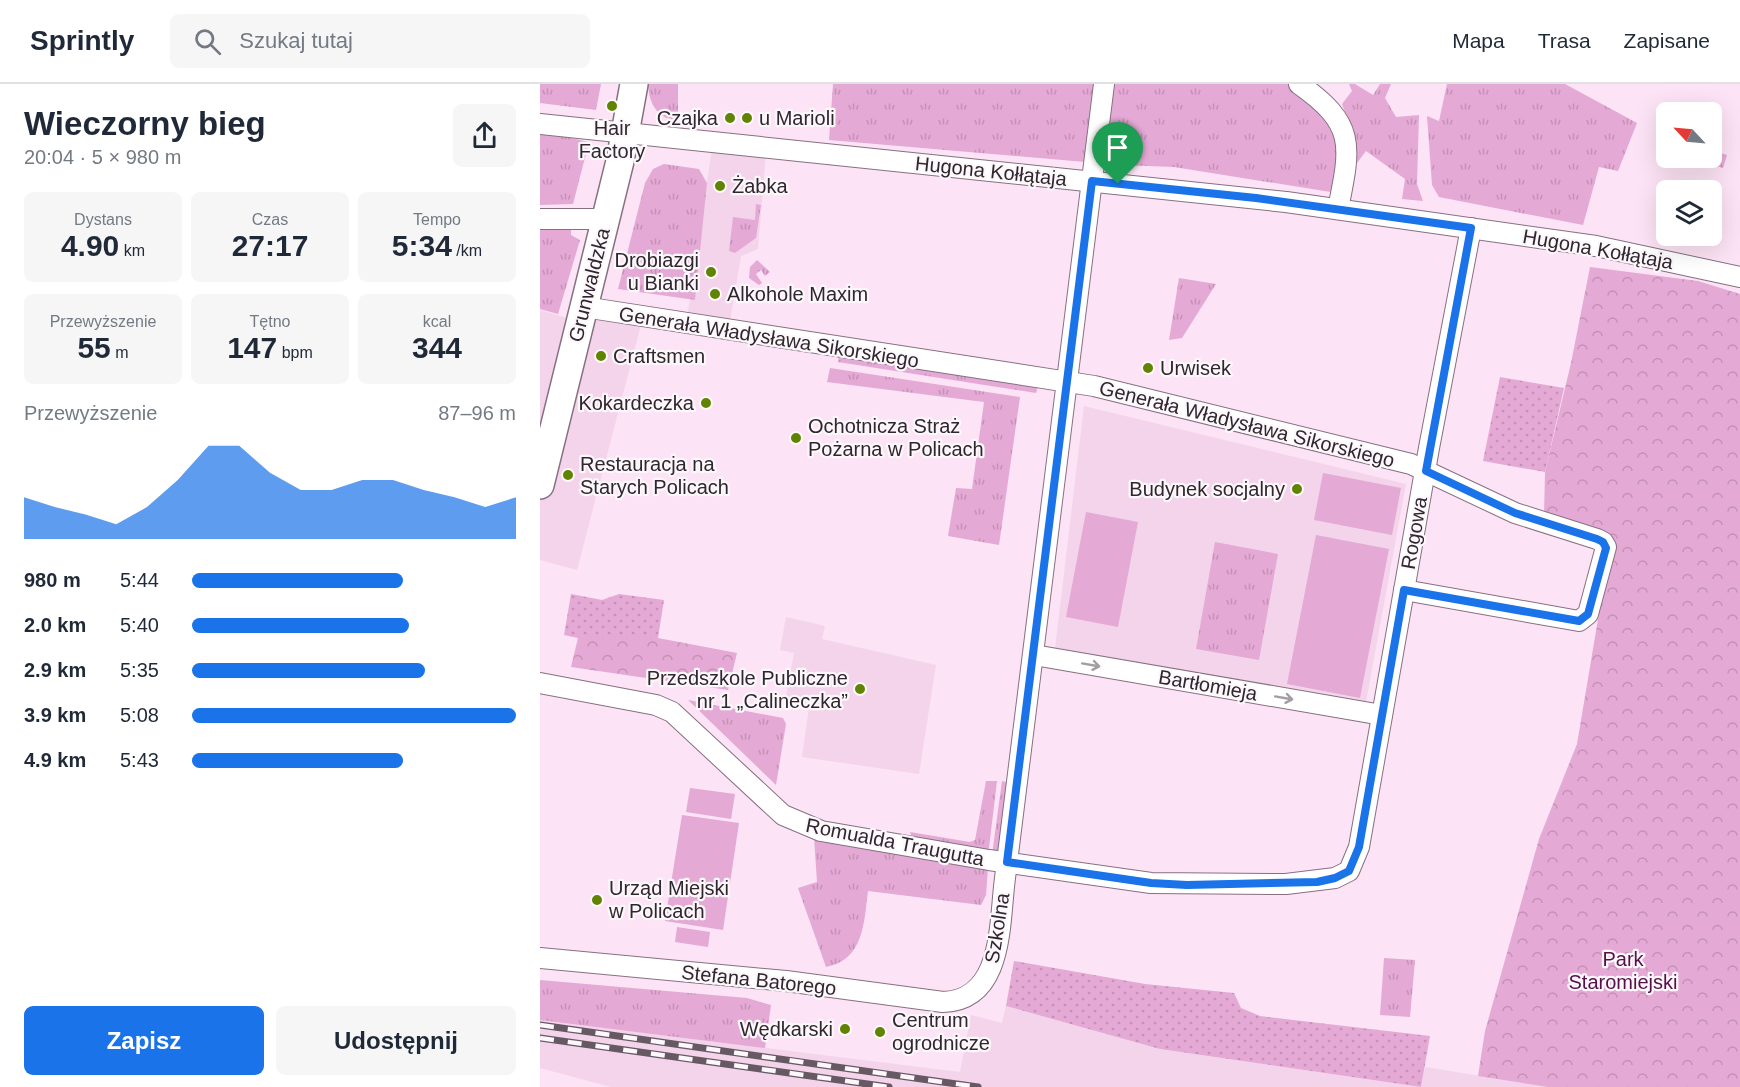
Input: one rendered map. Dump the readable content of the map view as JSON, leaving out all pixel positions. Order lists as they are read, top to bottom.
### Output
{
  "streets": {
    "main road": ["Grunwaldzka"],
    "street": [
      "Hugona Kołłątaja",
      "Generała Władysława Sikorskiego",
      "Rogowa",
      "Bartłomieja",
      "Romualda Traugutta",
      "Szkolna",
      "Stefana Batorego"
    ]
  },
  "crossings": [
    ["Hugona Kołłątaja", "Grunwaldzka"],
    ["Hugona Kołłątaja", "Rogowa"],
    ["Hugona Kołłątaja", "Szkolna"],
    ["Grunwaldzka", "Generała Władysława Sikorskiego"],
    ["Generała Władysława Sikorskiego", "Rogowa"],
    ["Generała Władysława Sikorskiego", "Szkolna"],
    ["Rogowa", "Bartłomieja"],
    ["Rogowa", "Romualda Traugutta"],
    ["Bartłomieja", "Szkolna"],
    ["Romualda Traugutta", "Szkolna"],
    ["Szkolna", "Stefana Batorego"]
  ],
  "one_way": ["Bartłomieja"],
  "parks": ["Park Staromiejski"],
  "places": [
    "Hair Factory",
    "Czajka",
    "u Marioli",
    "Żabka",
    "Drobiazgi u Bianki",
    "Alkohole Maxim",
    "Craftsmen",
    "Urwisek",
    "Kokardeczka",
    "Ochotnicza Straż Pożarna w Policach",
    "Restauracja na Starych Policach",
    "Budynek socjalny",
    "Przedszkole Publiczne nr 1 „Calineczka”",
    "Urząd Miejski w Policach",
    "Wędkarski",
    "Centrum ogrodnicze"
  ],
  "north": "top left",
  "page": {
    "header": "Sprintly",
    "search": "Szukaj tutaj",
    "nav": ["Mapa", "Trasa", "Zapisane"],
    "heading": ["Wieczorny bieg", "20:04 · 5 × 980 m"],
    "stats": [
      ["Dystans", "4.90 km"],
      ["Czas", "27:17"],
      ["Tempo", "5:34 /km"],
      ["Przewyższenie", "55 m"],
      ["Tętno", "147 bpm"],
      ["kcal", "344"]
    ],
    "chart": ["Przewyższenie", "87–96 m"],
    "list": [
      {
        "name": "980 m",
        "note": "5:44"
      },
      {
        "name": "2.0 km",
        "note": "5:40"
      },
      {
        "name": "2.9 km",
        "note": "5:35"
      },
      {
        "name": "3.9 km",
        "note": "5:08"
      },
      {
        "name": "4.9 km",
        "note": "5:43"
      }
    ],
    "buttons": ["Zapisz", "Udostępnij"]
  }
}
